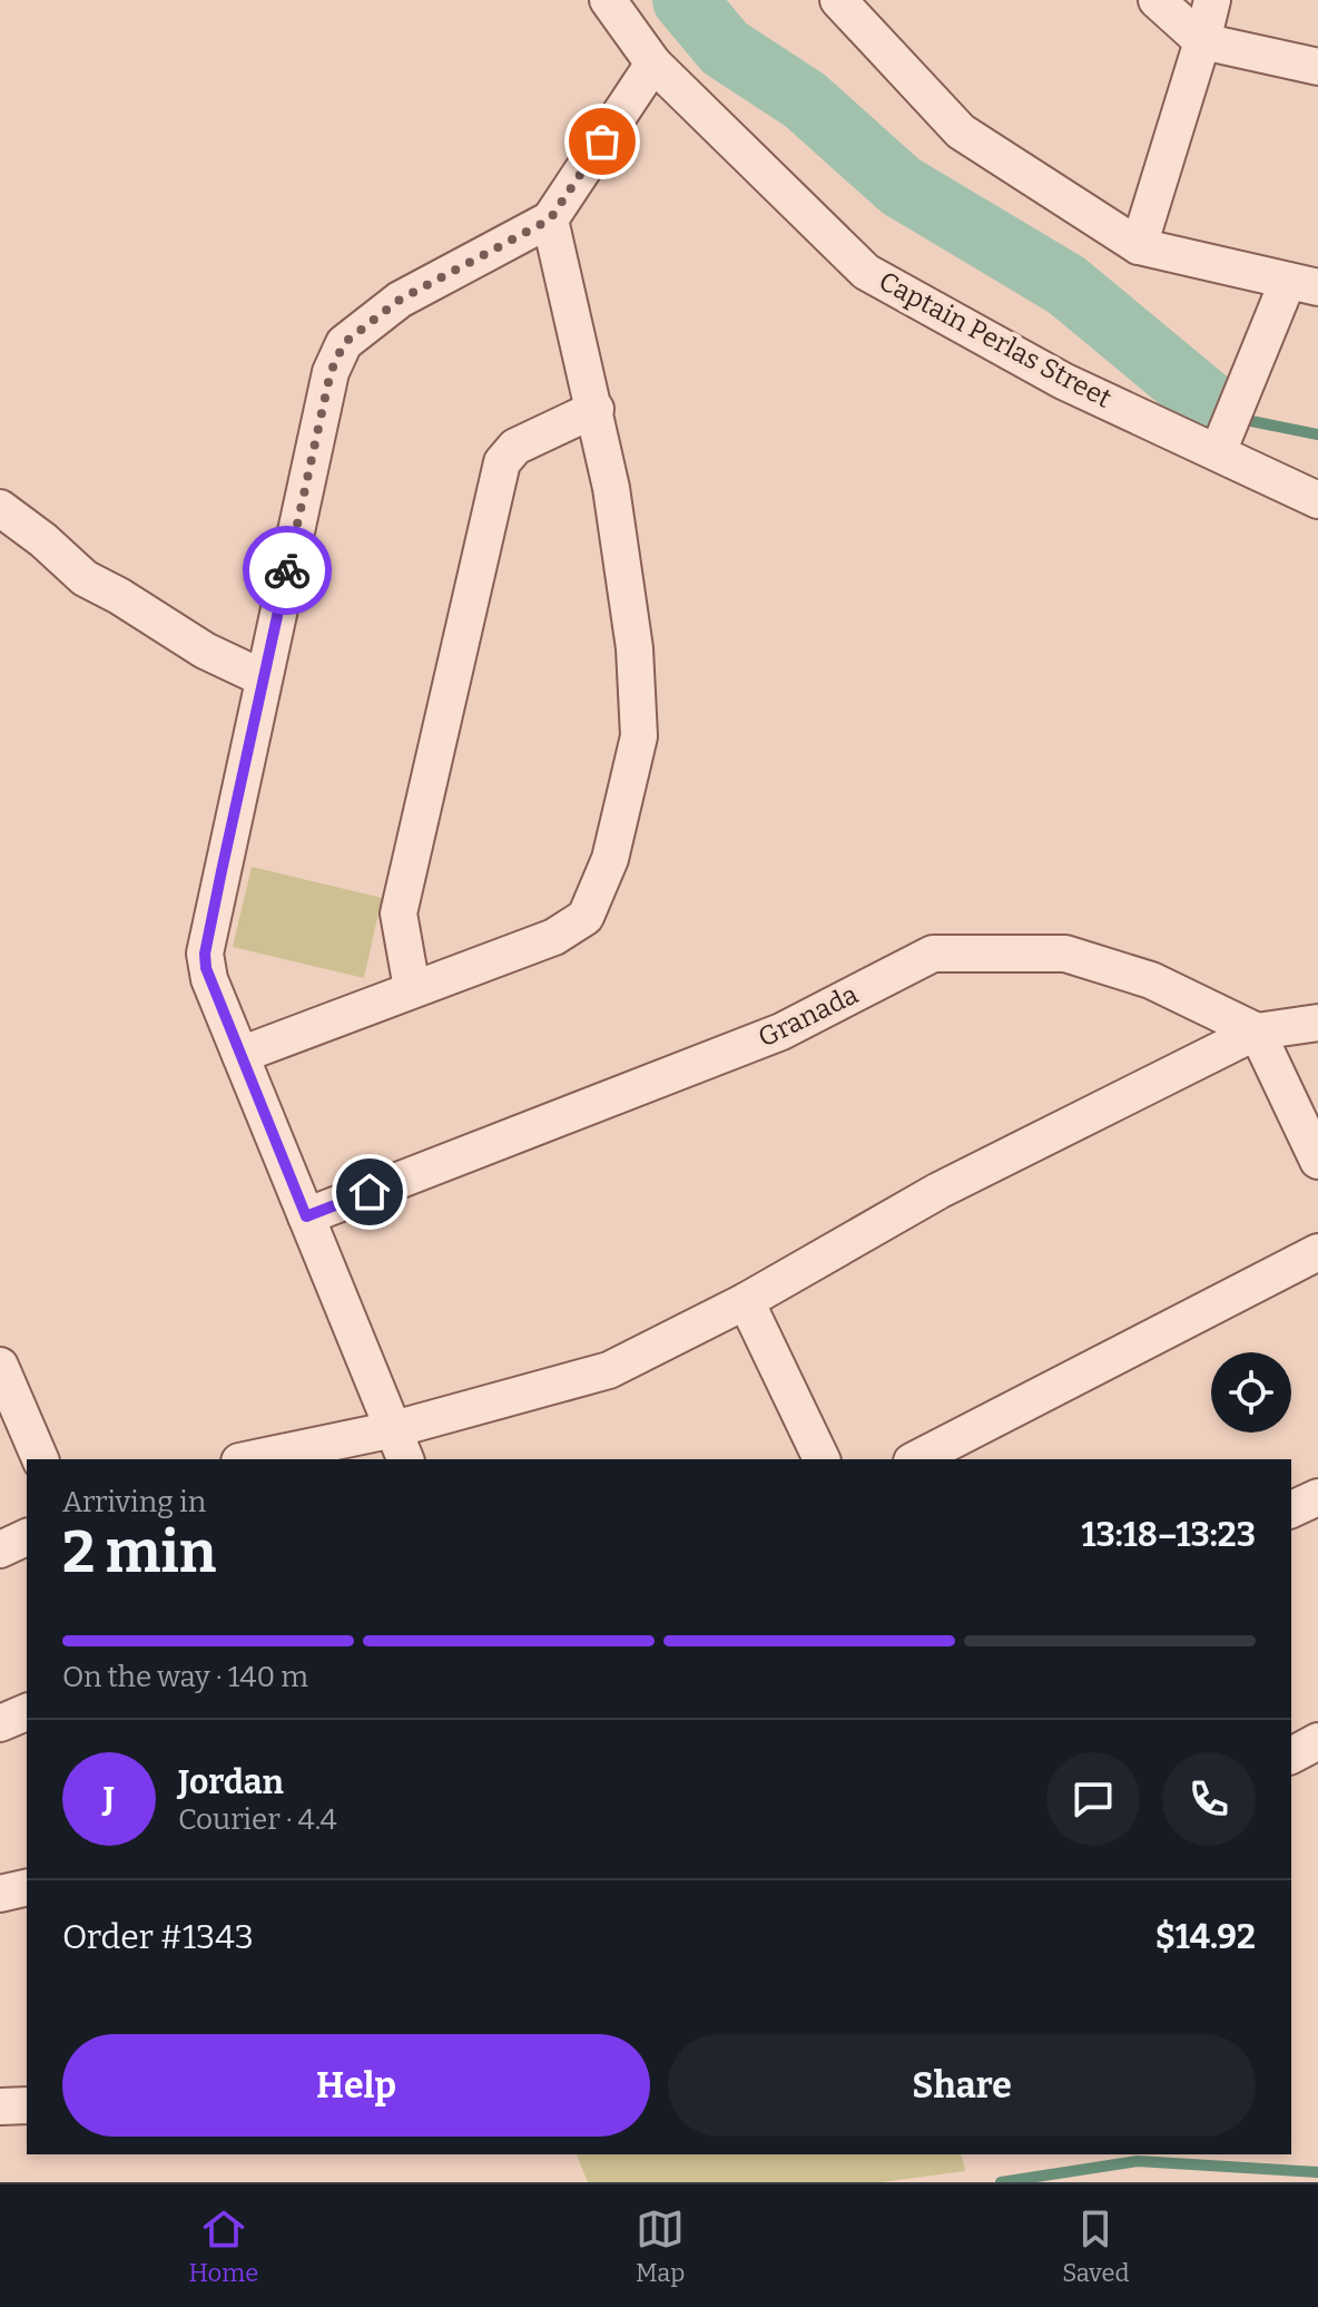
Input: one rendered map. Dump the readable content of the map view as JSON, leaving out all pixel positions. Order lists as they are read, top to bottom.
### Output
{
  "streets": {
    "street": ["Captain Perlas Street", "Granada"]
  },
  "page": {
    "heading": ["2 min", "Arriving in", "13:18–13:23"],
    "panel": [
      "Jordan",
      "Courier · 4.4",
      "Order #1343",
      "$14.92"
    ],
    "bar": "On the way · 140 m",
    "round": "J",
    "buttons": ["Help", "Share"],
    "tabs": ["Home", "Map", "Saved"]
  }
}
